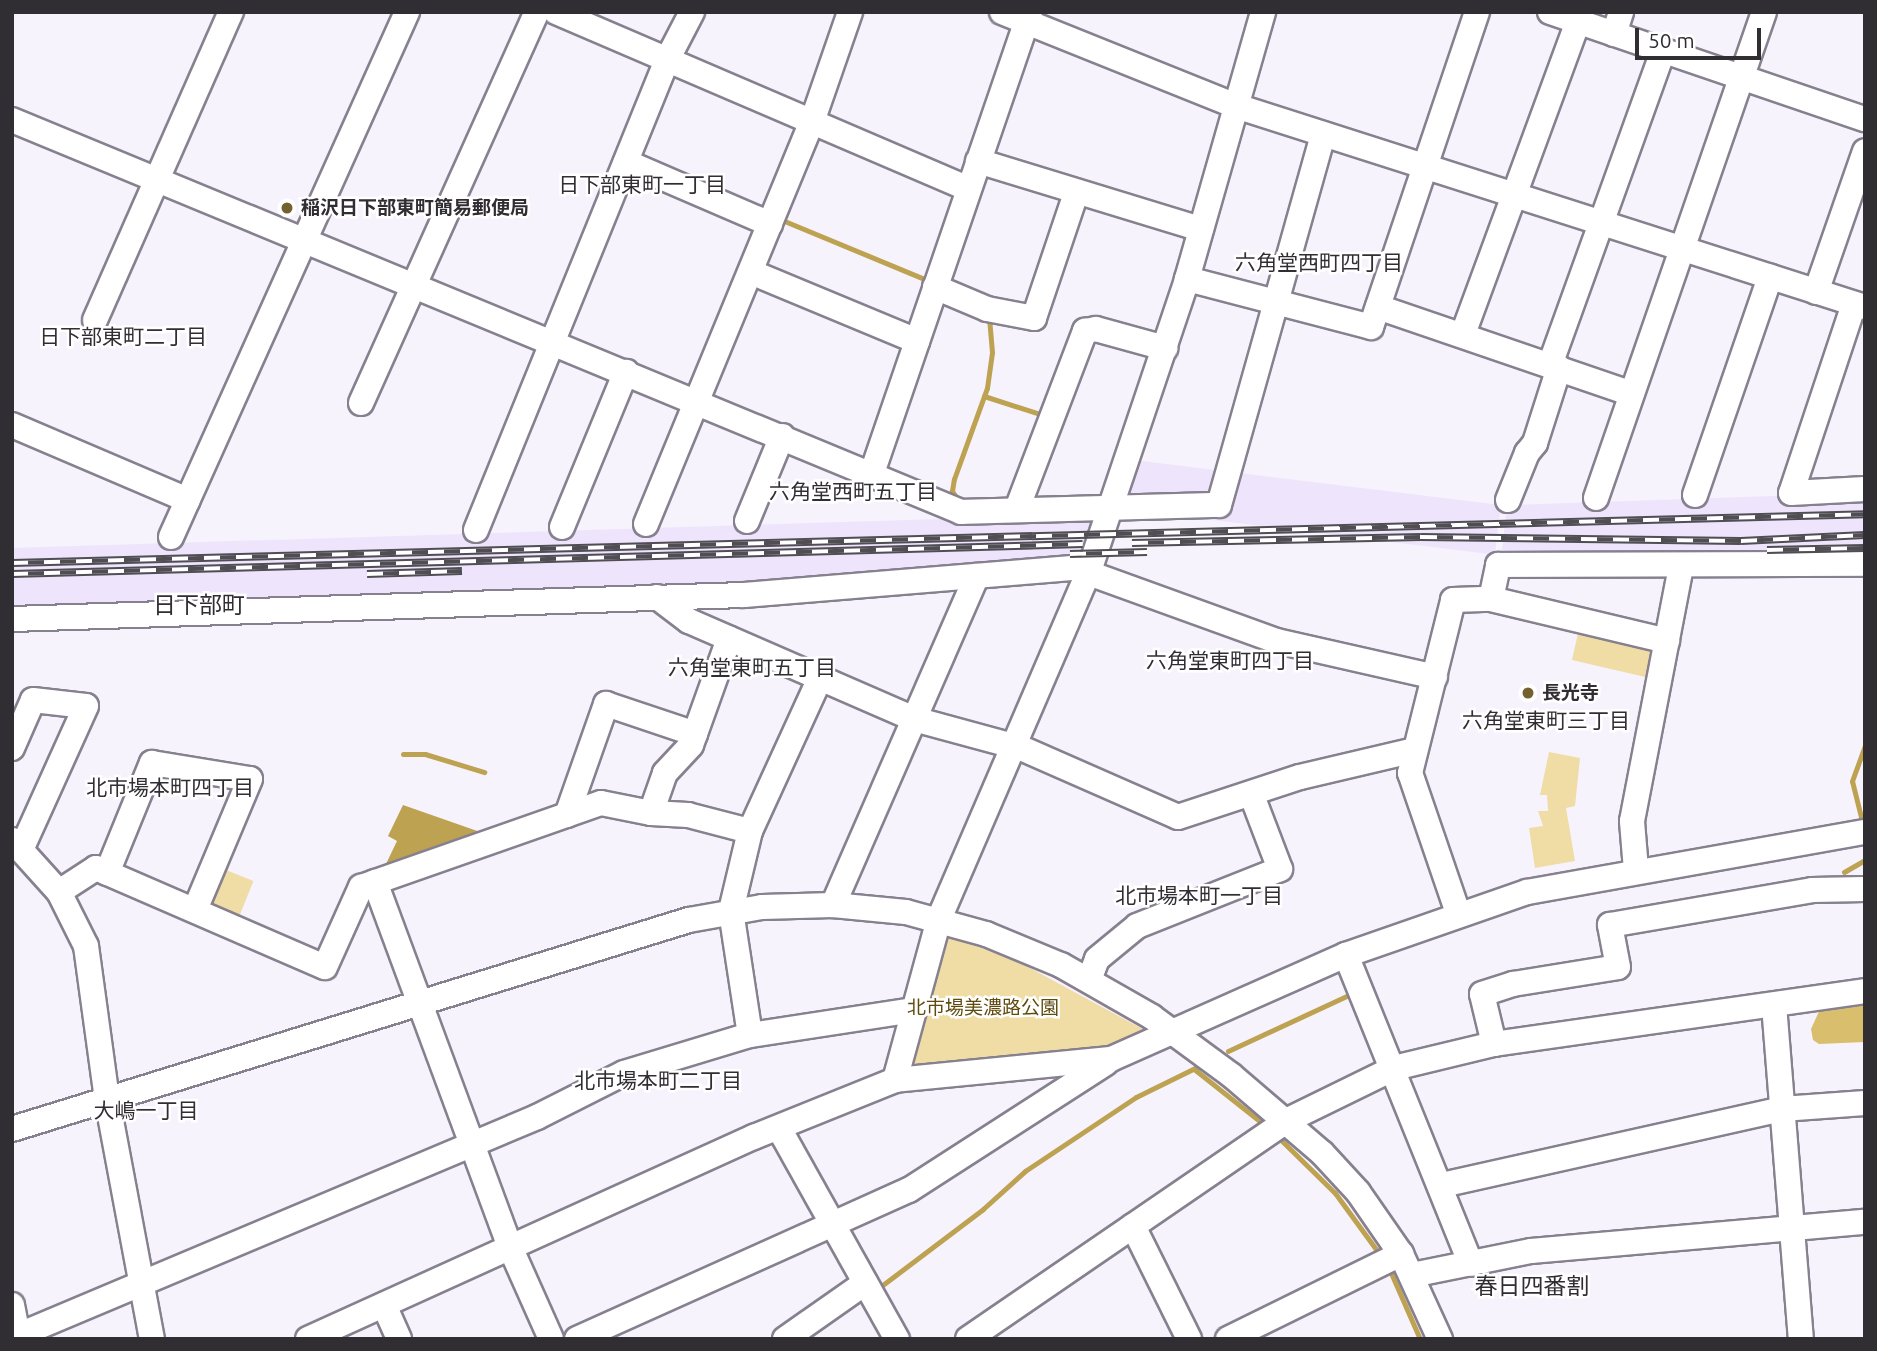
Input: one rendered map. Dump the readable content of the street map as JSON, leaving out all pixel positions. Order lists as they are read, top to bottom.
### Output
{
  "districts": [
    "日下部東町一丁目",
    "六角堂西町四丁目",
    "日下部東町二丁目",
    "六角堂西町五丁目",
    "日下部町",
    "六角堂東町四丁目",
    "六角堂東町五丁目",
    "六角堂東町三丁目",
    "北市場本町四丁目",
    "北市場本町一丁目",
    "北市場本町二丁目",
    "大嶋一丁目",
    "春日四番割"
  ],
  "parks": ["北市場美濃路公園"],
  "places": ["稲沢日下部東町簡易郵便局", "長光寺"],
  "scale_bar": "50 m"
}
